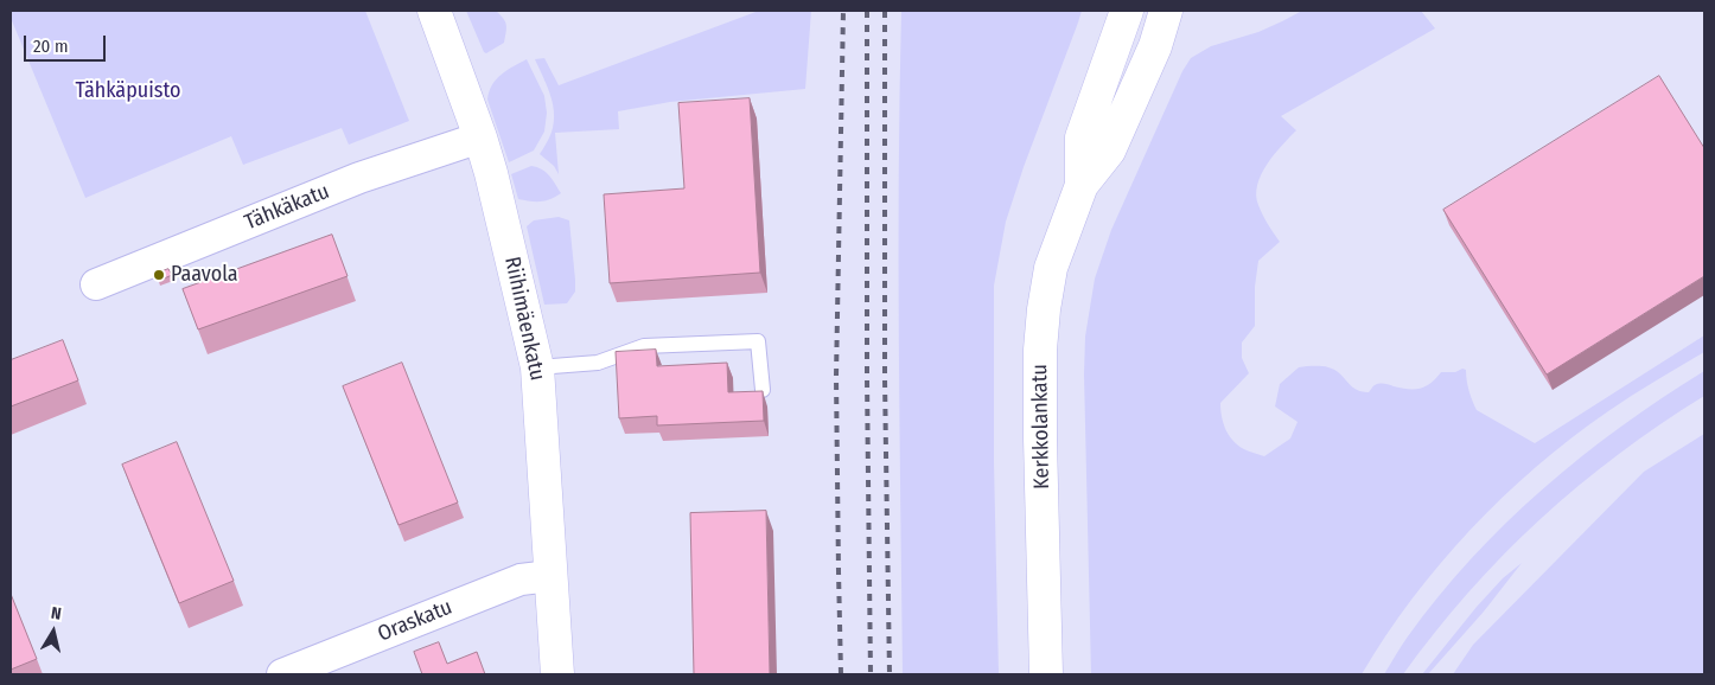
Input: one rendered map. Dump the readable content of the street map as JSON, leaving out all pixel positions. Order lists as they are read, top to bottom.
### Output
{
  "streets": {
    "main road": ["Riihimäenkatu", "Kerkkolankatu"],
    "street": ["Tähkäkatu", "Oraskatu"]
  },
  "crossings": [
    ["Tähkäkatu", "Riihimäenkatu"],
    ["Riihimäenkatu", "Oraskatu"]
  ],
  "parks": ["Tähkäpuisto"],
  "places": ["Paavola"],
  "scale_bar": "20 m",
  "north": "top"
}
